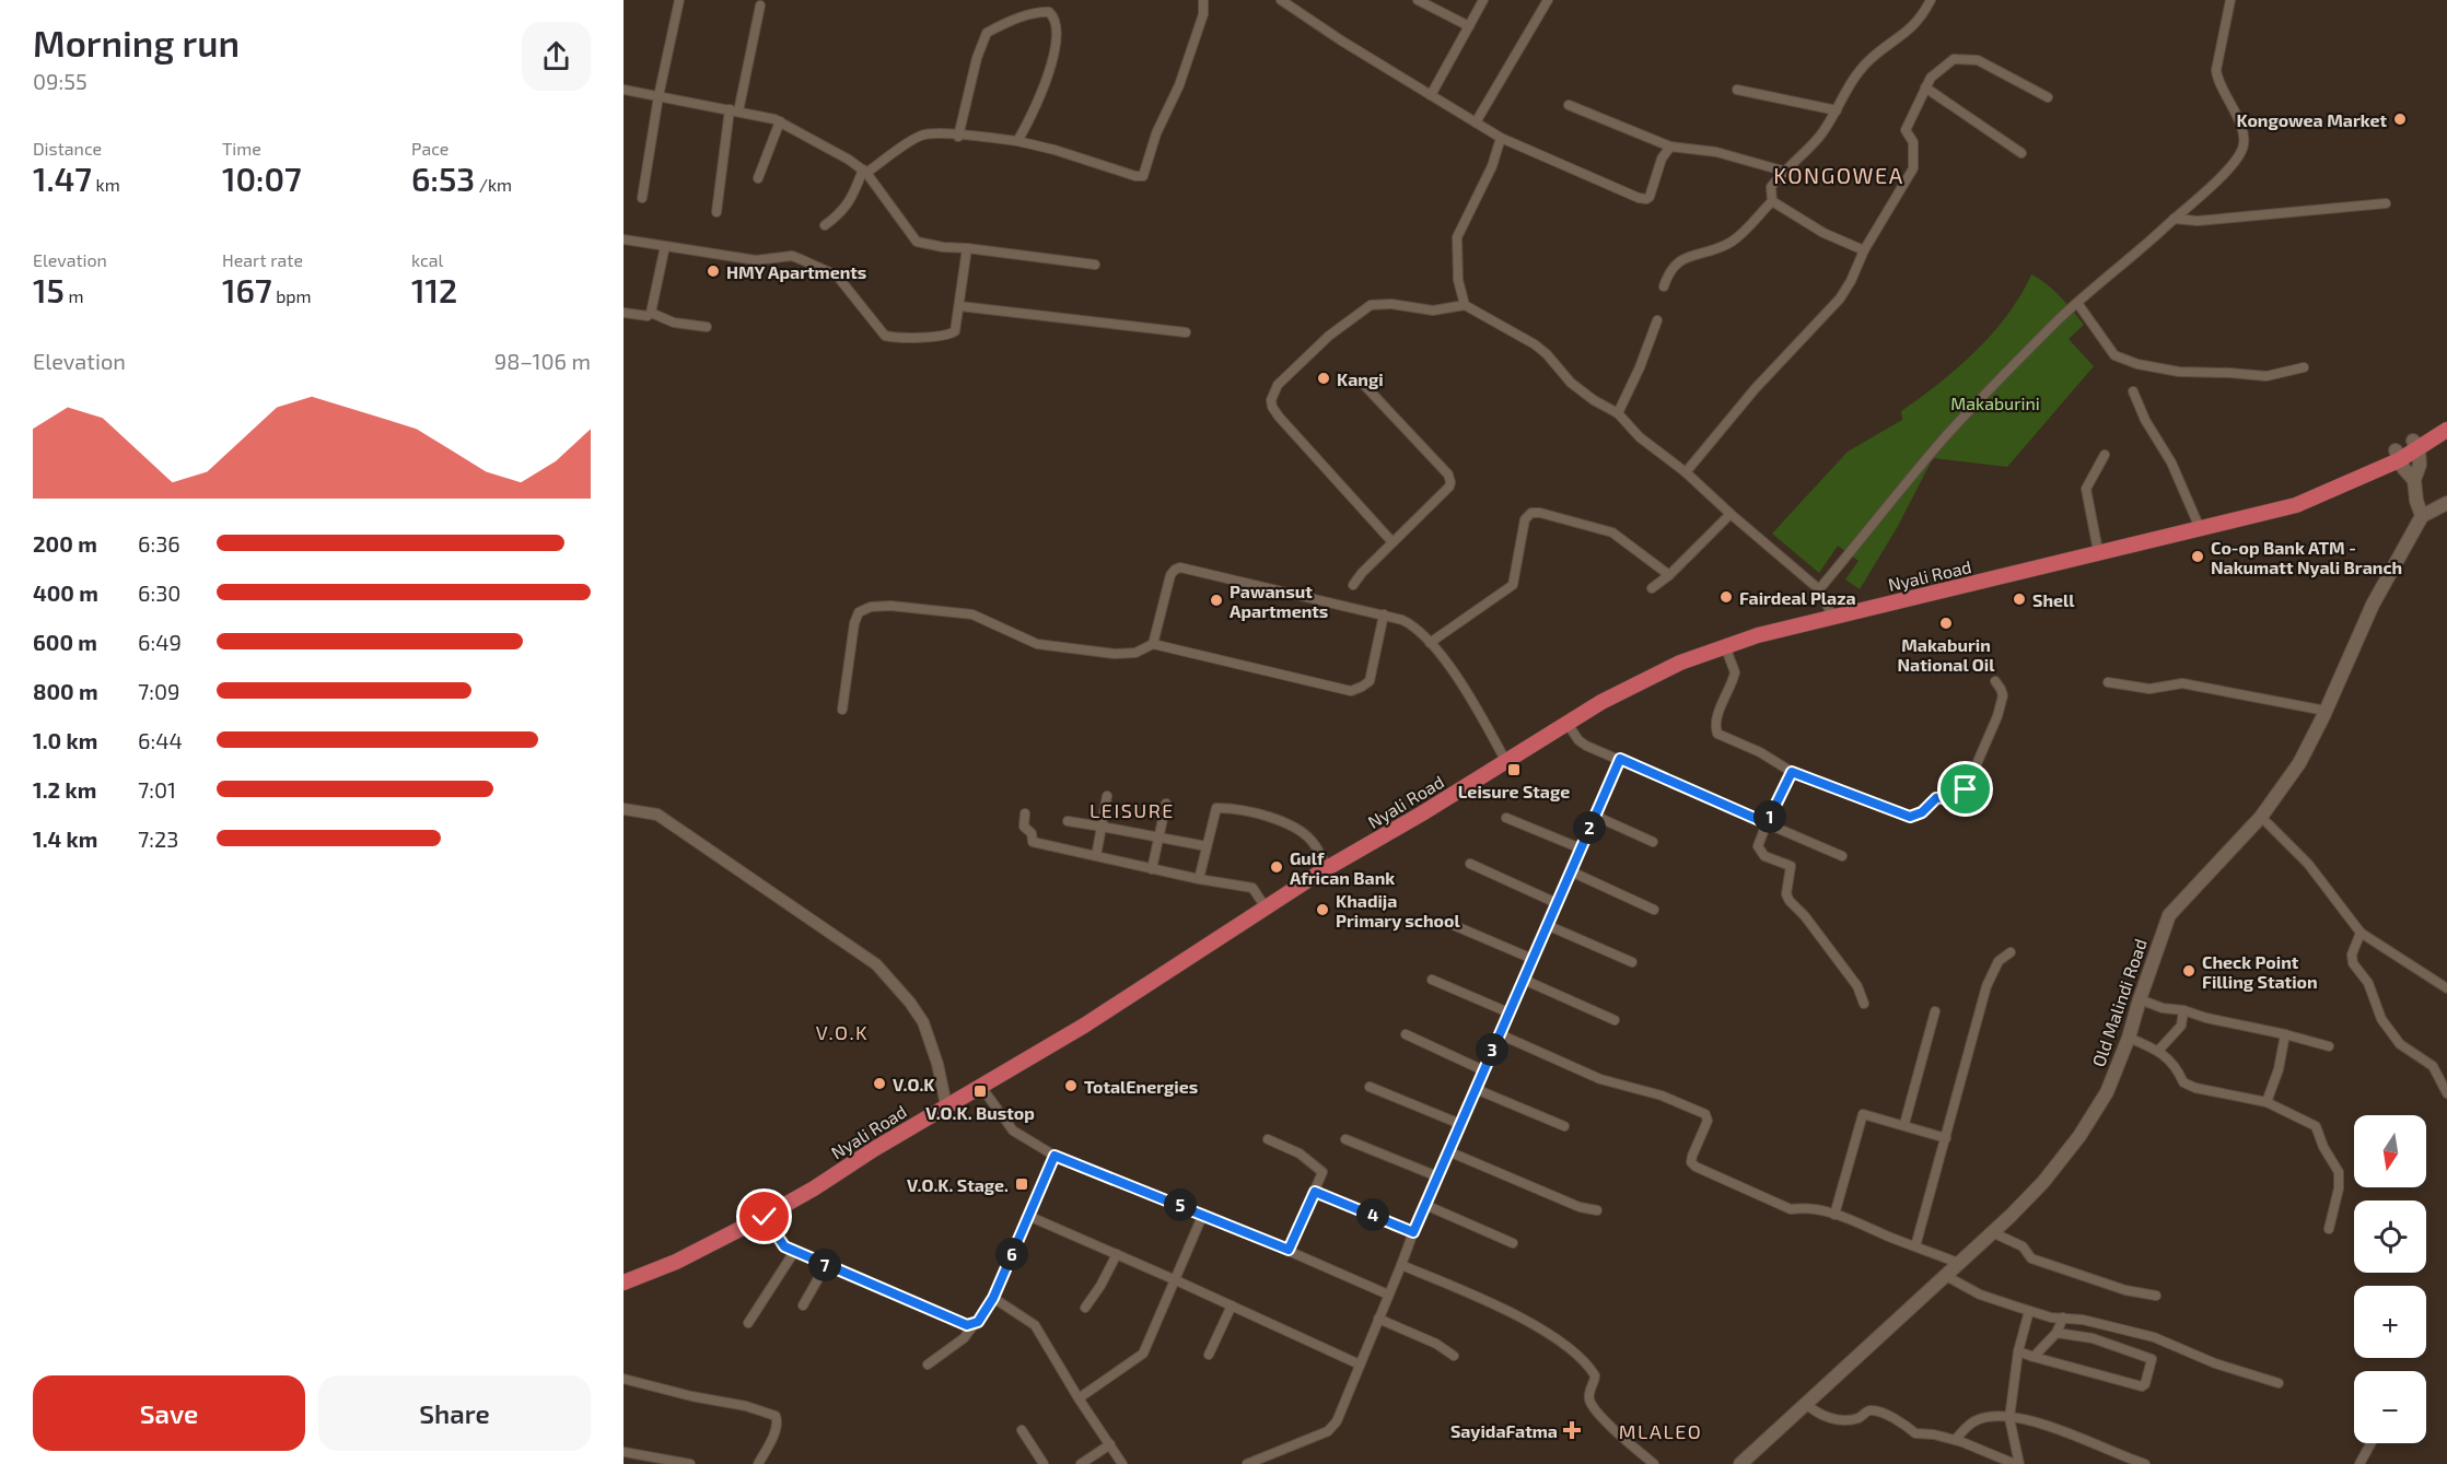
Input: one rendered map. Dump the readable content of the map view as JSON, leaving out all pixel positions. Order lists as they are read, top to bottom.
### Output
{
  "streets": {
    "highway": ["Nyali Road"],
    "main road": ["Old Malindi Road"]
  },
  "districts": [
    "KONGOWEA",
    "LEISURE",
    "V.O.K",
    "MLALEO"
  ],
  "parks": ["Makaburini"],
  "places": {
    "other": [
      "Kongowea Market",
      "HMY Apartments",
      "Kangi",
      "Co-op Bank ATM - Nakumatt Nyali Branch",
      "Fairdeal Plaza",
      "Shell",
      "Pawansut Apartments",
      "Makaburin National Oil",
      "Gulf African Bank",
      "Khadija Primary school",
      "Check Point Filling Station",
      "V.O.K",
      "TotalEnergies"
    ],
    "transit": ["Leisure Stage", "V.O.K. Bustop", "V.O.K. Stage."],
    "health": ["SayidaFatma"]
  },
  "north": "bottom",
  "page": {
    "heading": ["Morning run", "09:55"],
    "stats": [
      ["Distance", "1.47 km"],
      ["Time", "10:07"],
      ["Pace", "6:53 /km"],
      ["Elevation", "15 m"],
      ["Heart rate", "167 bpm"],
      ["kcal", "112"]
    ],
    "chart": ["Elevation", "98–106 m"],
    "list": [
      {
        "name": "200 m",
        "note": "6:36"
      },
      {
        "name": "400 m",
        "note": "6:30"
      },
      {
        "name": "600 m",
        "note": "6:49"
      },
      {
        "name": "800 m",
        "note": "7:09"
      },
      {
        "name": "1.0 km",
        "note": "6:44"
      },
      {
        "name": "1.2 km",
        "note": "7:01"
      },
      {
        "name": "1.4 km",
        "note": "7:23"
      }
    ],
    "pins": [
      "1",
      "2",
      "3",
      "5",
      "4",
      "6",
      "7"
    ],
    "map_buttons": ["+", "−"],
    "buttons": ["Save", "Share"]
  }
}
